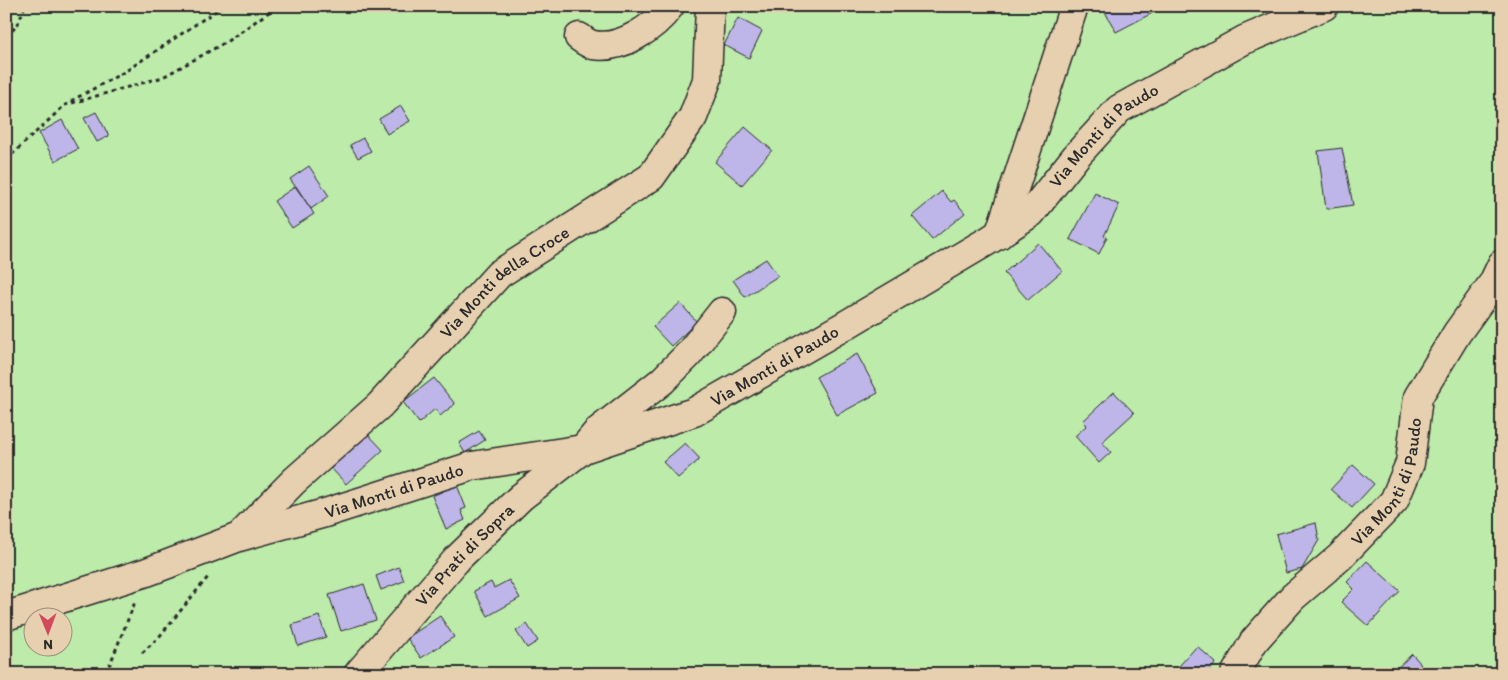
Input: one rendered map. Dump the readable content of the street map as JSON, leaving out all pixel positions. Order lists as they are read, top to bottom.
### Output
{
  "streets": {
    "street": ["Via Monti di Paudo", "Via Monti della Croce", "Via Prati di Sopra"]
  },
  "crossings": [
    ["Via Monti di Paudo", "Via Monti della Croce"],
    ["Via Monti di Paudo", "Via Prati di Sopra"]
  ],
  "north": "bottom"
}
